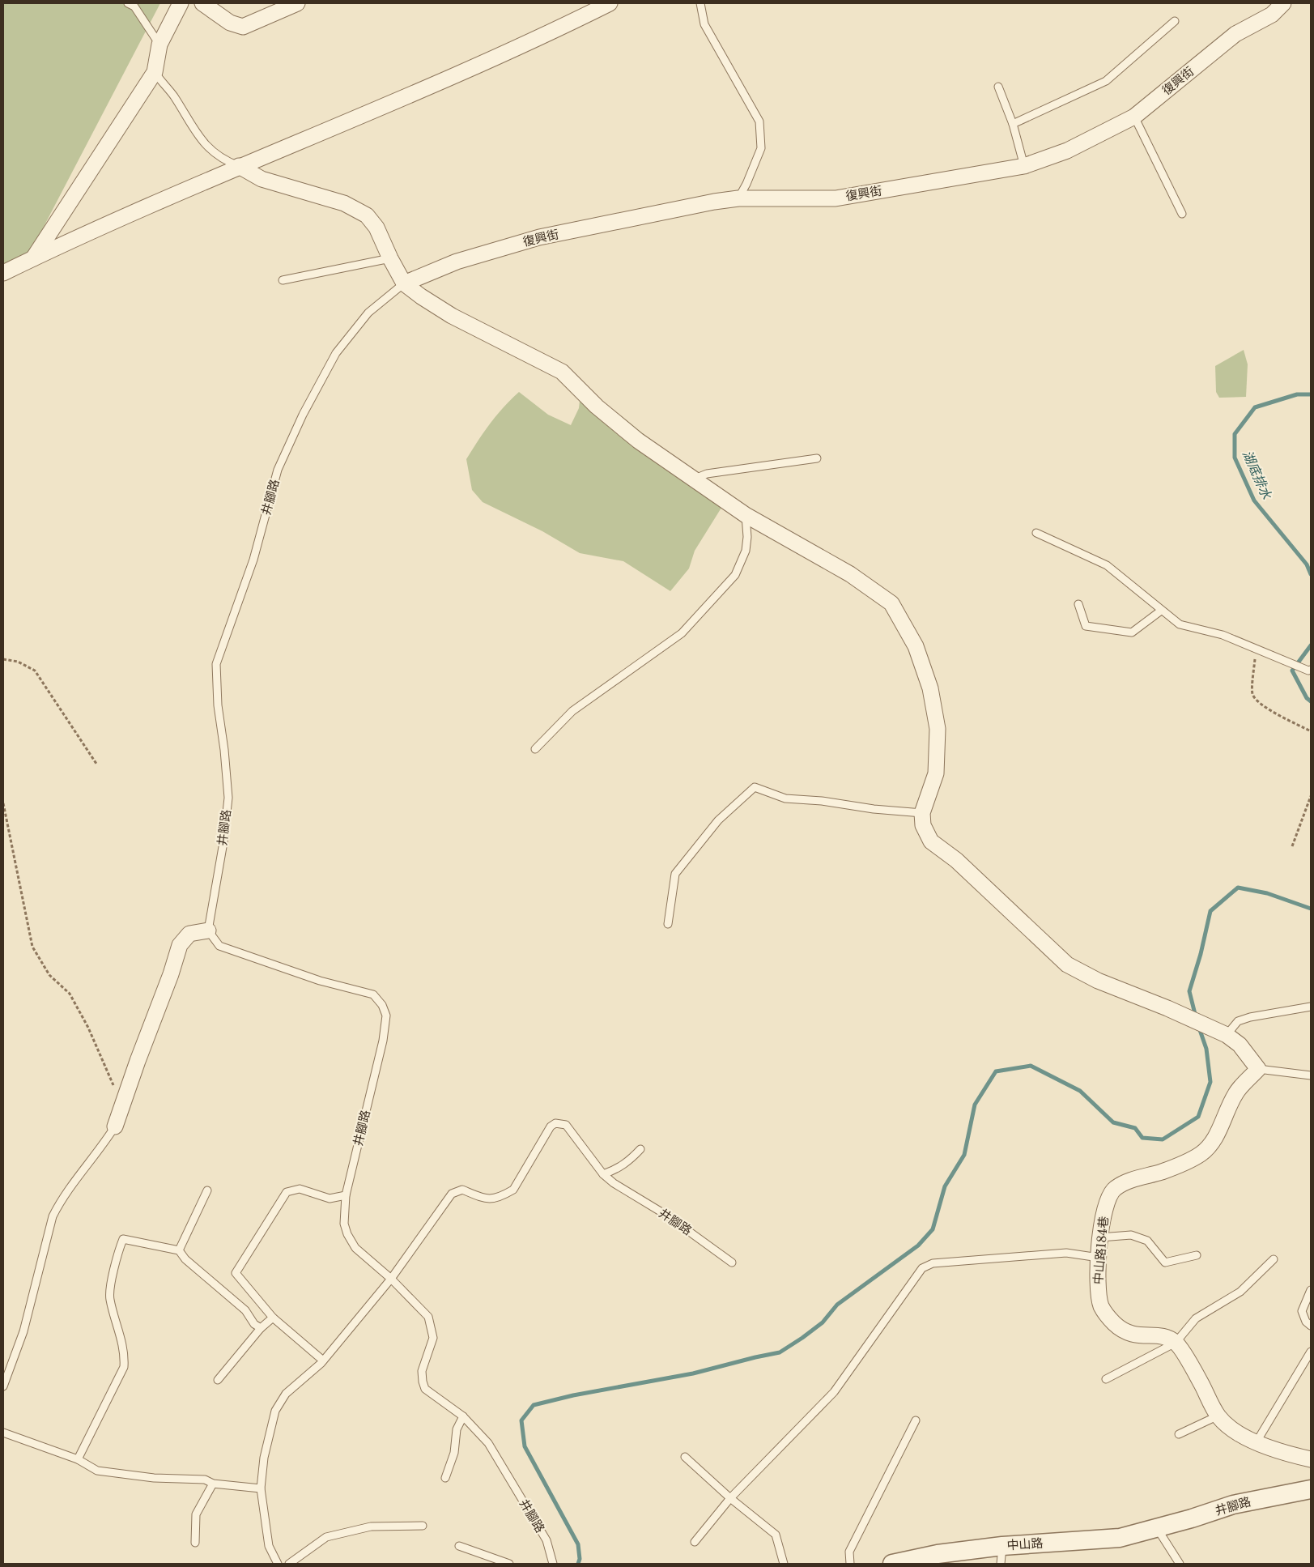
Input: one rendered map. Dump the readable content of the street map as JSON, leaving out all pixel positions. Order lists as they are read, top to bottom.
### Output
{
  "streets": {
    "street": [
      "復興街",
      "井腳路",
      "中山路184巷",
      "中山路"
    ]
  },
  "crossings": [
    ["復興街", "井腳路"],
    ["井腳路", "中山路"]
  ],
  "water": ["湖底排水"]
}
